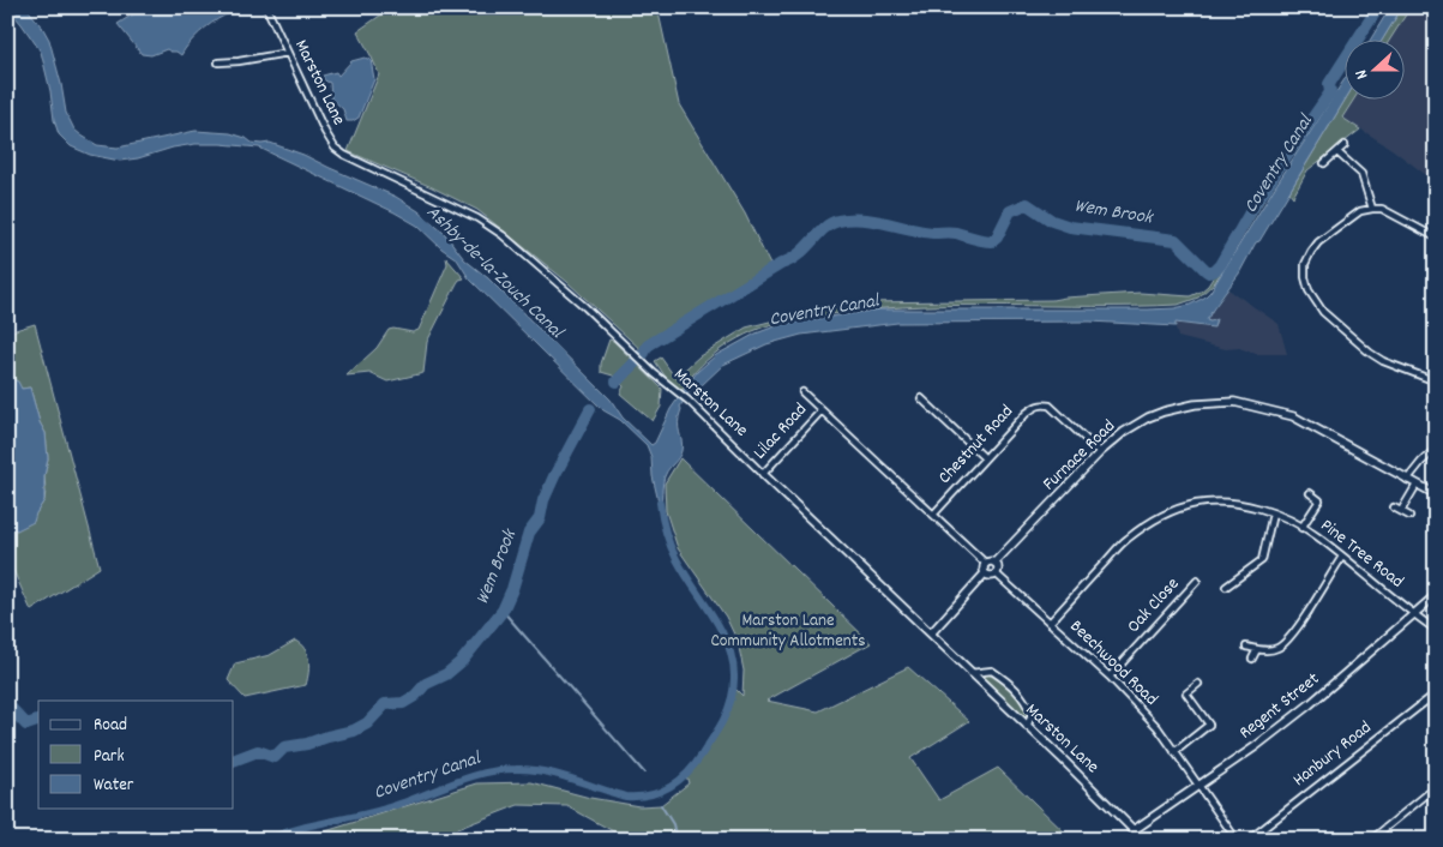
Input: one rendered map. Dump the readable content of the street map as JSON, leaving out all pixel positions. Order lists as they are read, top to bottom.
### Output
{
  "streets": {
    "street": [
      "Marston Lane",
      "Lilac Road",
      "Chestnut Road",
      "Furnace Road",
      "Pine Tree Road",
      "Oak Close",
      "Beechwood Road",
      "Regent Street",
      "Hanbury Road"
    ]
  },
  "crossings": [
    ["Marston Lane", "Lilac Road"],
    ["Marston Lane", "Regent Street"],
    ["Chestnut Road", "Furnace Road"],
    ["Furnace Road", "Beechwood Road"],
    ["Pine Tree Road", "Beechwood Road"],
    ["Pine Tree Road", "Regent Street"],
    ["Oak Close", "Beechwood Road"],
    ["Beechwood Road", "Regent Street"]
  ],
  "water": ["Coventry Canal", "Wem Brook", "Ashby-de-la-Zouch Canal"],
  "parks": ["Marston Lane Community Allotments"],
  "legend": ["Road", "Park", "Water"],
  "north": "left"
}
